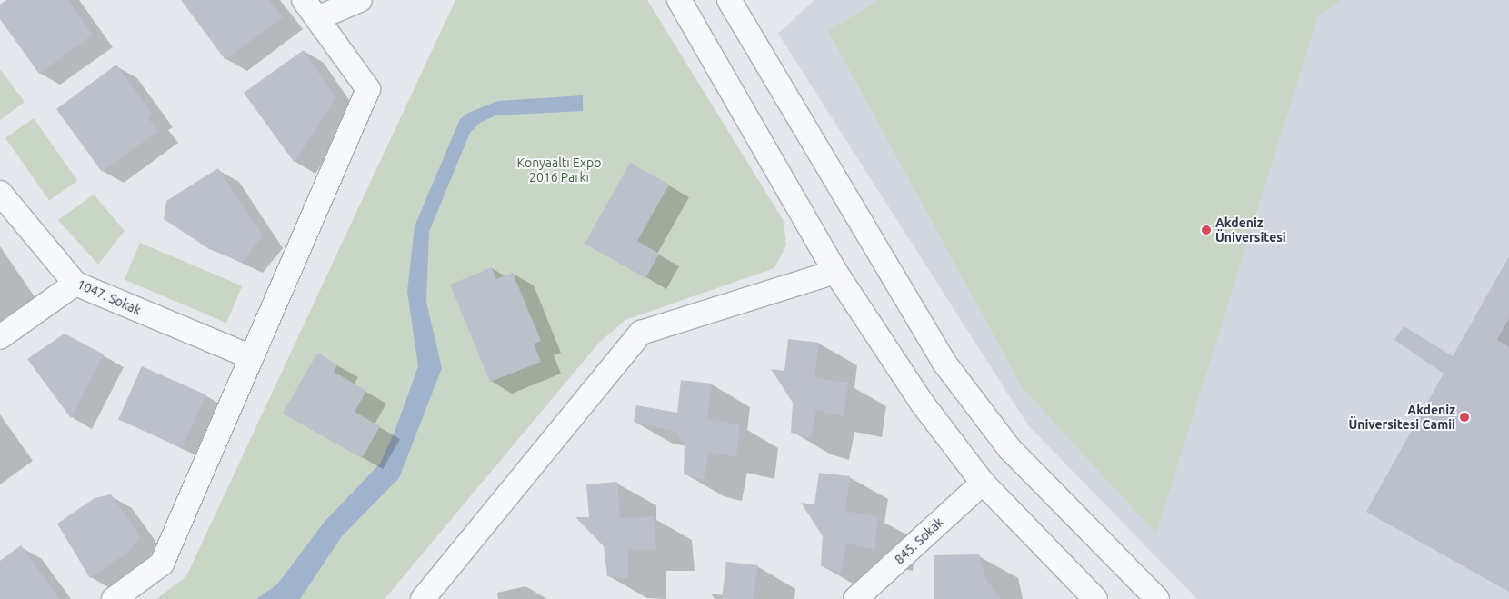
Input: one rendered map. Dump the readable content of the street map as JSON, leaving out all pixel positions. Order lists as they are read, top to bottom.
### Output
{
  "streets": {
    "street": ["1047. Sokak", "845. Sokak"]
  },
  "parks": ["Konyaaltı Expo 2016 Parkı"],
  "places": ["Akdeniz Üniversitesi", "Akdeniz Üniversitesi Camii"]
}
